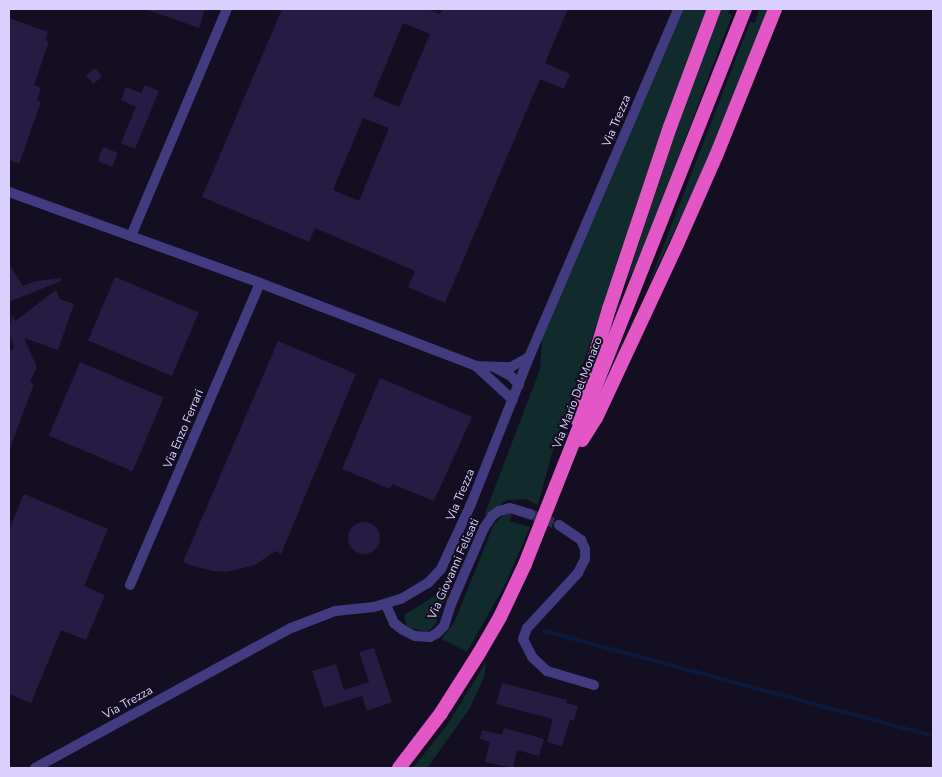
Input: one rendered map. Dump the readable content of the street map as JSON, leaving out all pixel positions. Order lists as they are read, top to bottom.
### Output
{
  "streets": {
    "highway": ["Via Mario Del Monaco"],
    "street": ["Via Trezza", "Via Enzo Ferrari", "Via Giovanni Felisati"]
  },
  "crossings": [
    ["Via Trezza", "Via Giovanni Felisati"]
  ]
}
